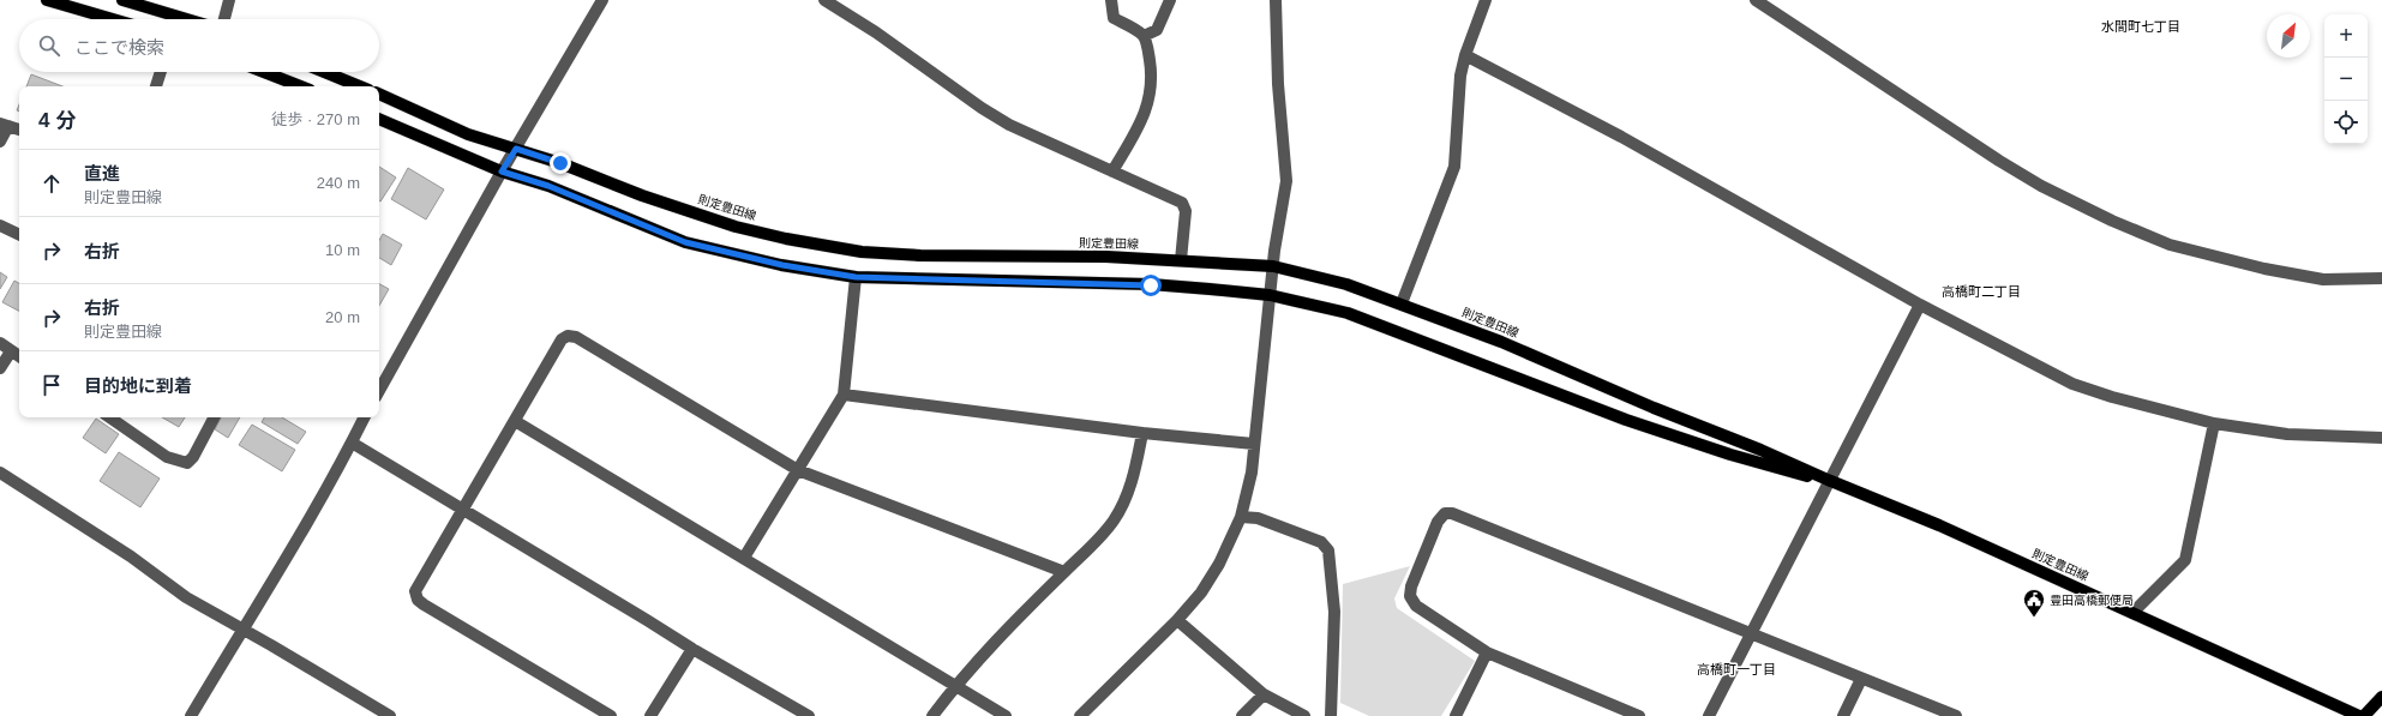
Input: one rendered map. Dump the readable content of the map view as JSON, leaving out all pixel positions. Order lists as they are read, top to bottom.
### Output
{
  "streets": {
    "main road": ["則定豊田線"]
  },
  "districts": ["水間町七丁目", "高橋町二丁目", "高橋町一丁目"],
  "places": {
    "public building": ["豊田高橋郵便局"]
  },
  "north": "top right",
  "page": {
    "map_buttons": ["+", "−"],
    "search": "ここで検索",
    "heading": ["4 分", "徒歩 · 270 m"],
    "list": [
      ["直進", "則定豊田線", "240 m"],
      ["右折", "10 m"],
      ["右折", "則定豊田線", "20 m"],
      "目的地に到着"
    ]
  }
}
